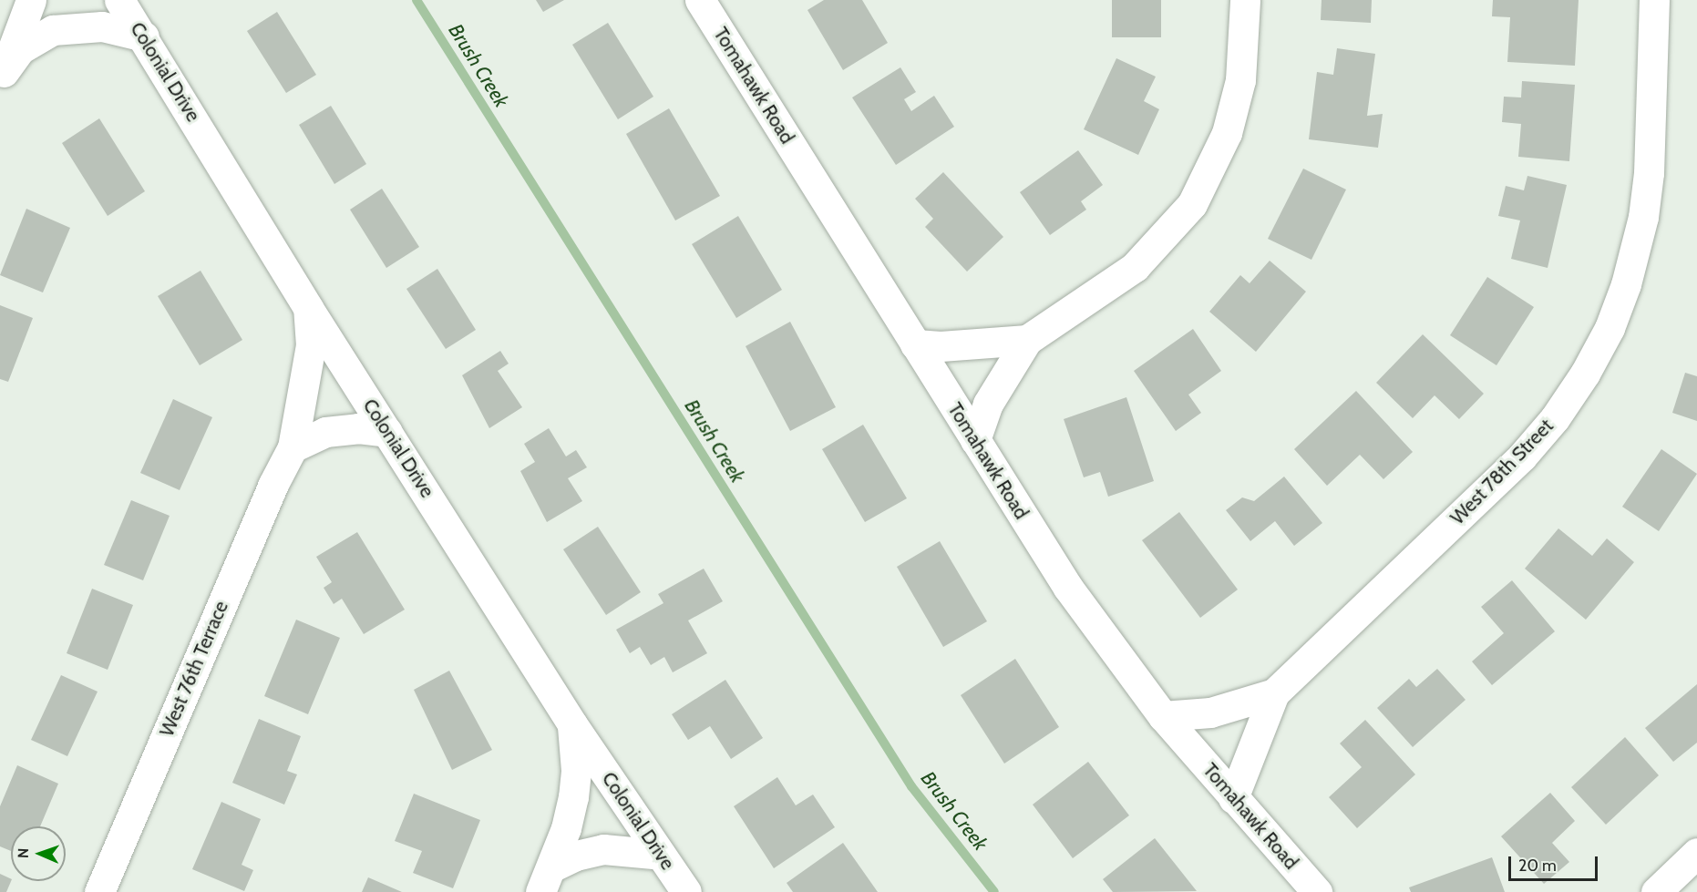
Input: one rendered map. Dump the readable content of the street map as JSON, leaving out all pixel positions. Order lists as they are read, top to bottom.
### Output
{
  "streets": {
    "street": [
      "Colonial Drive",
      "Tomahawk Road",
      "West 78th Street",
      "West 76th Terrace"
    ]
  },
  "crossings": [
    ["Colonial Drive", "West 76th Terrace"],
    ["Tomahawk Road", "West 78th Street"]
  ],
  "water": ["Brush Creek"],
  "scale_bar": "20 m",
  "north": "left"
}
